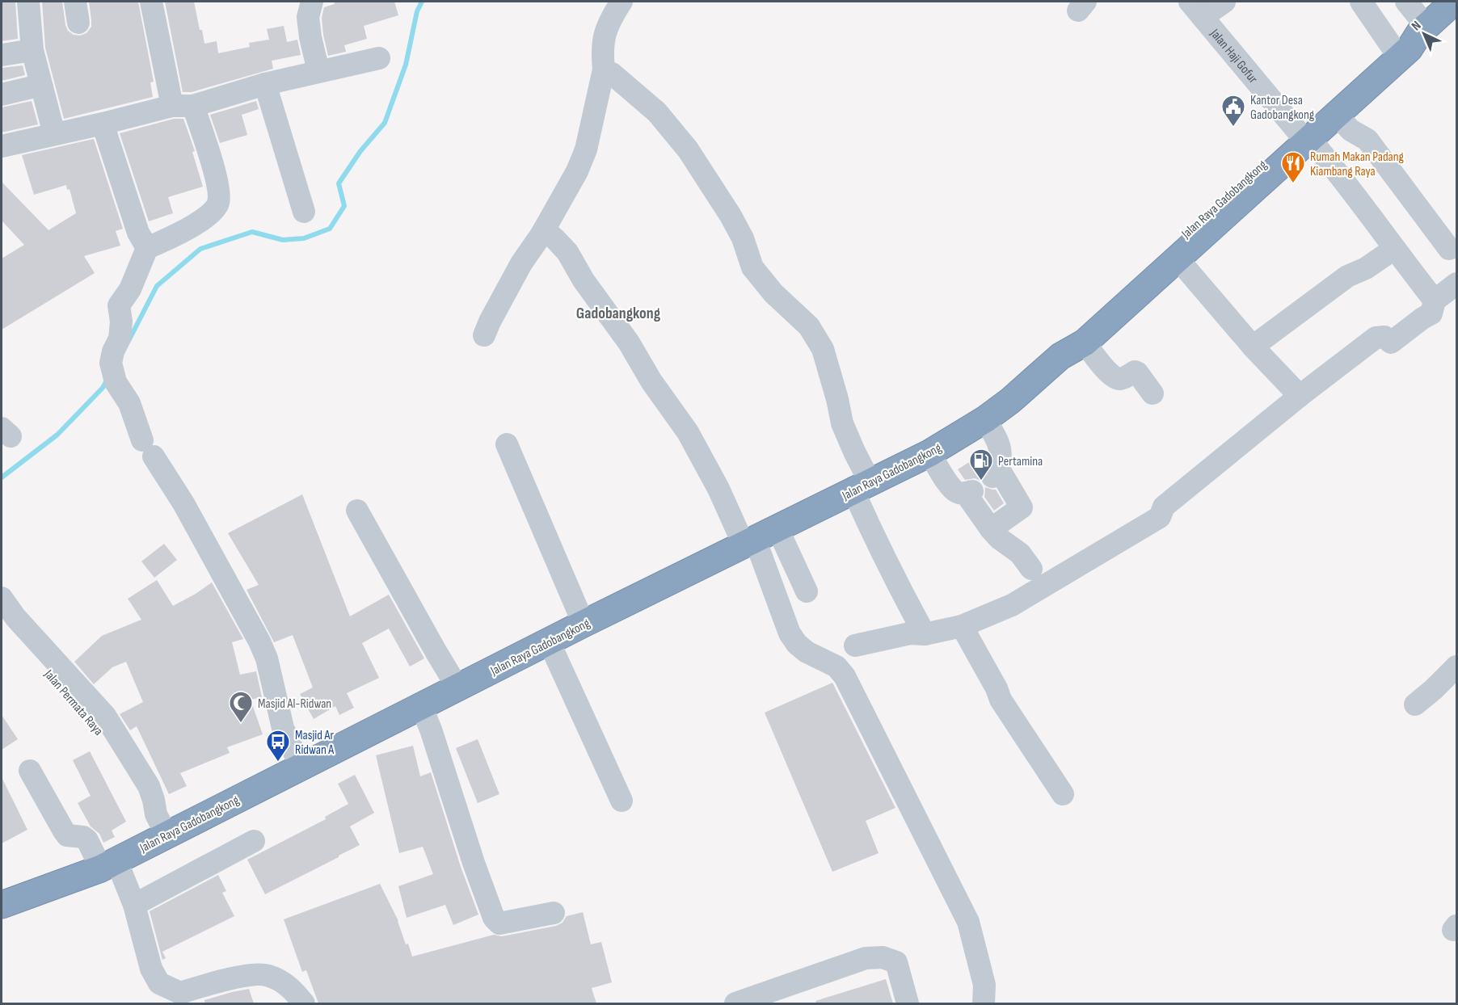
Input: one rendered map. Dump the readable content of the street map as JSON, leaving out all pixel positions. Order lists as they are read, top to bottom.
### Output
{
  "streets": {
    "highway": ["Jalan Raya Gadobangkong"],
    "street": ["Jalan Haji Gofur", "Jalan Permata Raya"]
  },
  "crossings": [
    ["Jalan Haji Gofur", "Jalan Raya Gadobangkong"],
    ["Jalan Raya Gadobangkong", "Jalan Permata Raya"]
  ],
  "districts": ["Gadobangkong"],
  "places": {
    "public building": ["Kantor Desa Gadobangkong"],
    "restaurant": ["Rumah Makan Padang Kiambang Raya"],
    "fuel station": ["Pertamina"],
    "mosque": ["Masjid Al-Ridwan"],
    "bus stop": ["Masjid Ar Ridwan A"]
  },
  "north": "top left"
}
